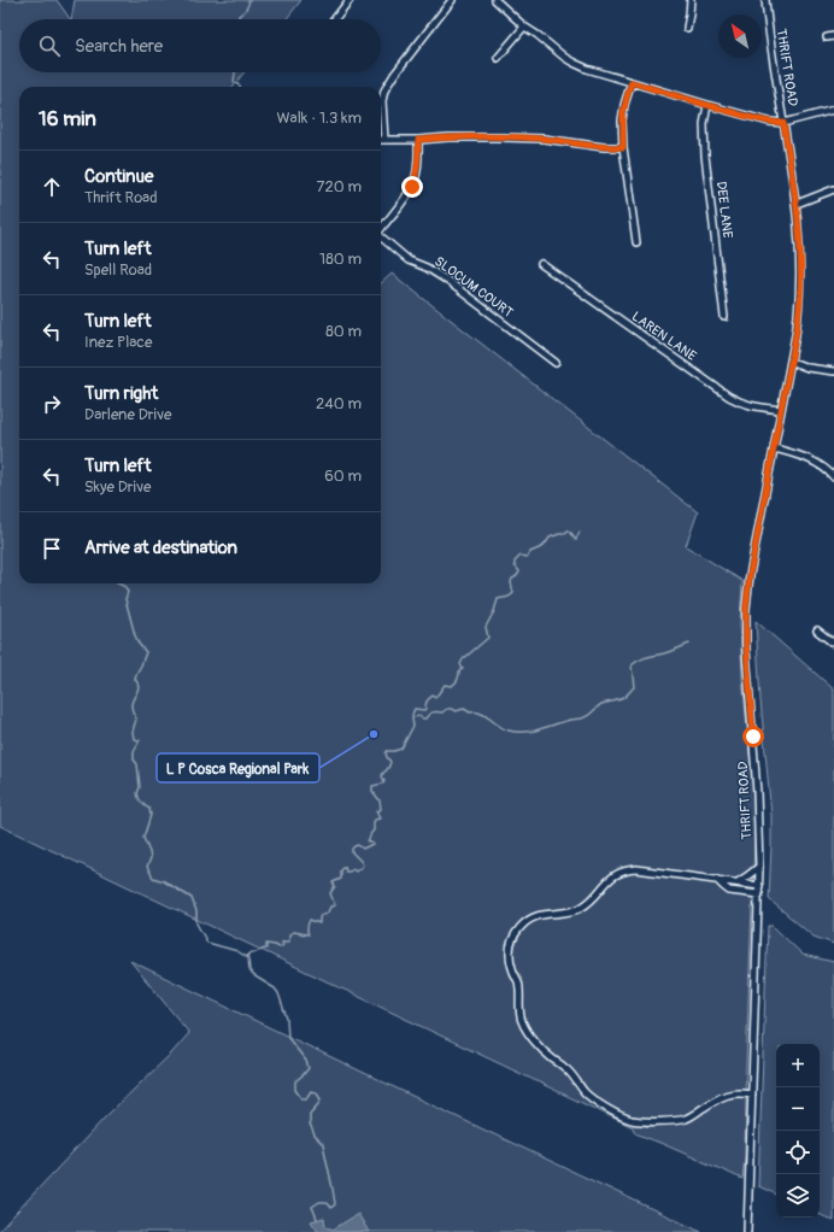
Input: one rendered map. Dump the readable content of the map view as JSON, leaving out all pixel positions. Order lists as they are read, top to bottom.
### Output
{
  "streets": {
    "street": [
      "THRIFT ROAD",
      "DEE LANE",
      "SLOCUM COURT",
      "LAREN LANE"
    ]
  },
  "crossings": [
    ["THRIFT ROAD", "LAREN LANE"]
  ],
  "places": ["L P Cosca Regional Park"],
  "north": "top left",
  "page": {
    "search": "Search here",
    "heading": ["16 min", "Walk · 1.3 km"],
    "list": [
      ["Continue", "Thrift Road", "720 m"],
      ["Turn left", "Spell Road", "180 m"],
      ["Turn left", "Inez Place", "80 m"],
      ["Turn right", "Darlene Drive", "240 m"],
      ["Turn left", "Skye Drive", "60 m"],
      "Arrive at destination"
    ],
    "map_buttons": ["+", "−"]
  }
}
